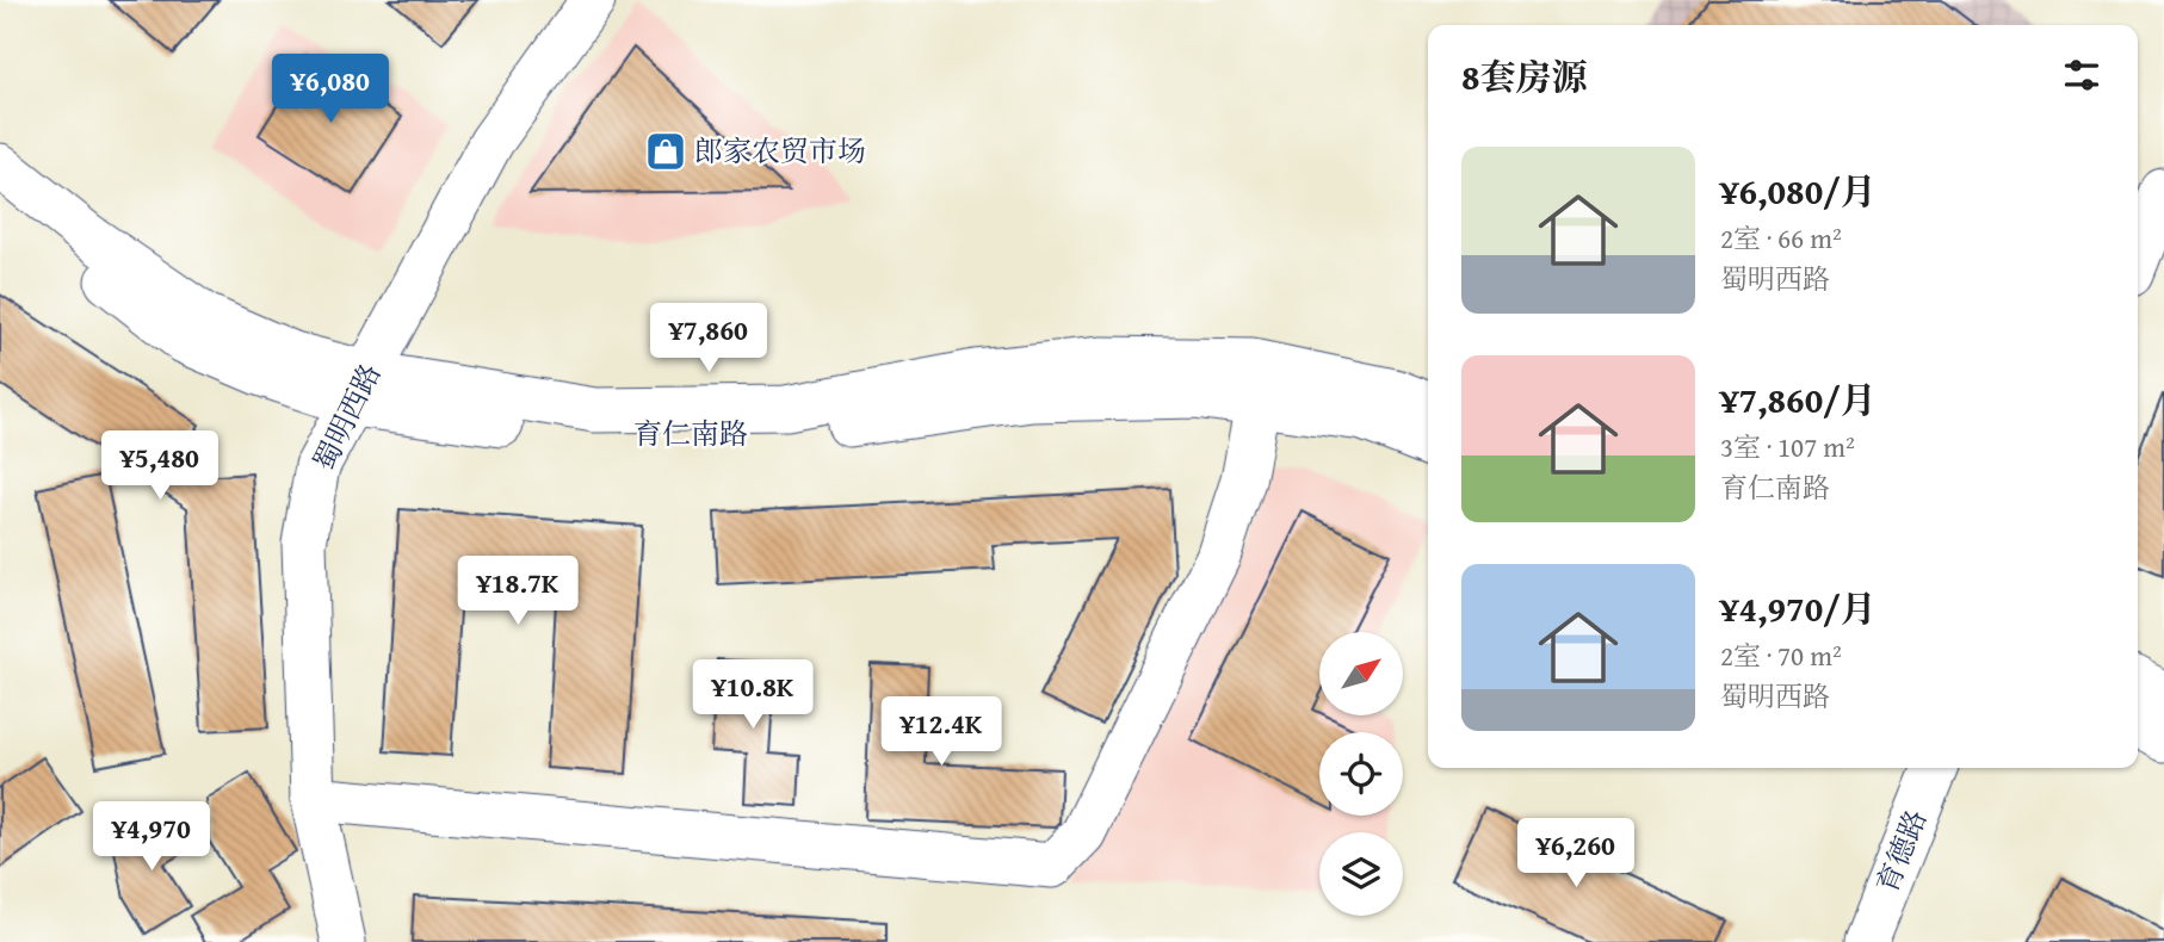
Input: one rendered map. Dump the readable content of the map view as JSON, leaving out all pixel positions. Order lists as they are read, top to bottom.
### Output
{
  "streets": {
    "street": ["蜀明西路", "育仁南路", "育德路"]
  },
  "crossings": [
    ["蜀明西路", "育仁南路"]
  ],
  "places": {
    "shop": ["郎家农贸市场"]
  },
  "north": "top right",
  "page": {
    "heading": "8套房源",
    "price": [
      "¥6,080",
      "¥7,860",
      "¥5,480",
      "¥18.7K",
      "¥10.8K",
      "¥12.4K",
      "¥4,970",
      "¥6,260"
    ],
    "list": [
      {
        "name": "¥6,080/月",
        "note": "2室 · 66 m² · 蜀明西路"
      },
      {
        "name": "¥7,860/月",
        "note": "3室 · 107 m² · 育仁南路"
      },
      {
        "name": "¥4,970/月",
        "note": "2室 · 70 m² · 蜀明西路"
      }
    ]
  }
}
